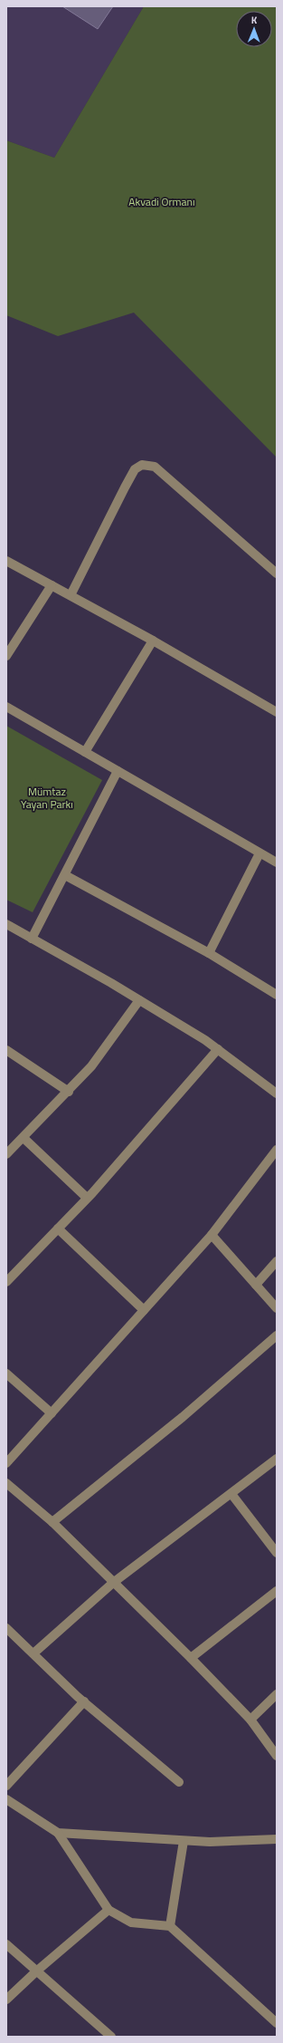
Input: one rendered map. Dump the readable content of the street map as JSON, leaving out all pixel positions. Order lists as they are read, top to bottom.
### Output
{
  "parks": ["Akvadi Ormanı", "Mümtaz Yayan Parkı"],
  "north": "top"
}
